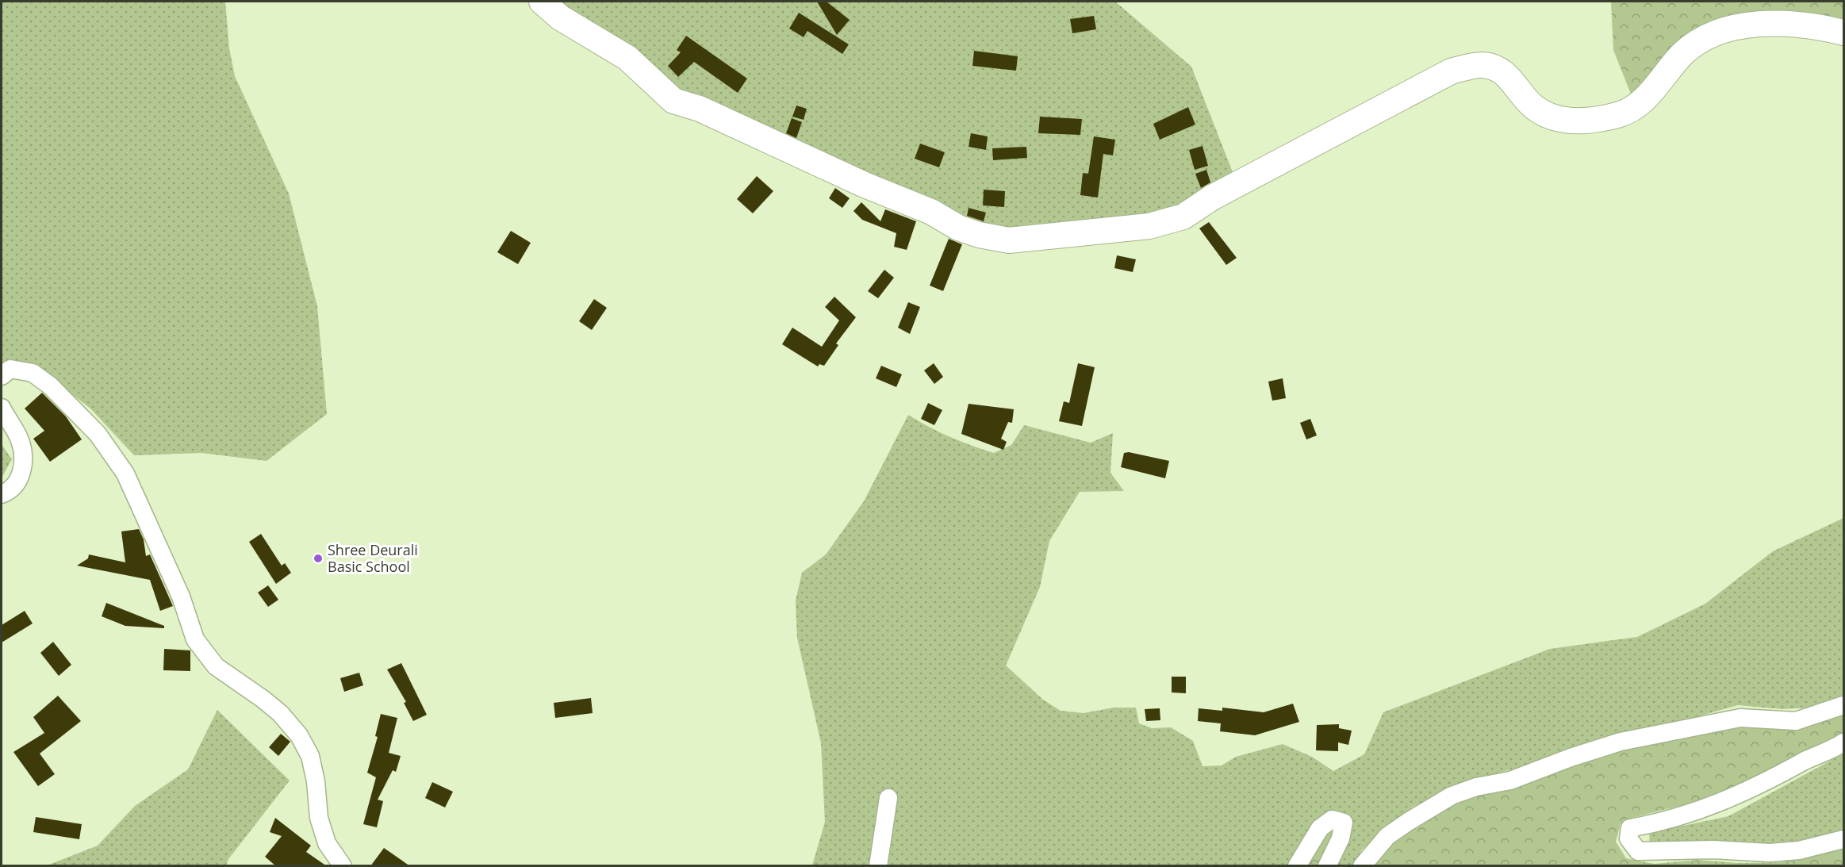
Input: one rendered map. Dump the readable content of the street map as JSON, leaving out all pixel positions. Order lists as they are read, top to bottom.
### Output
{
  "places": ["Shree Deurali Basic School"]
}
